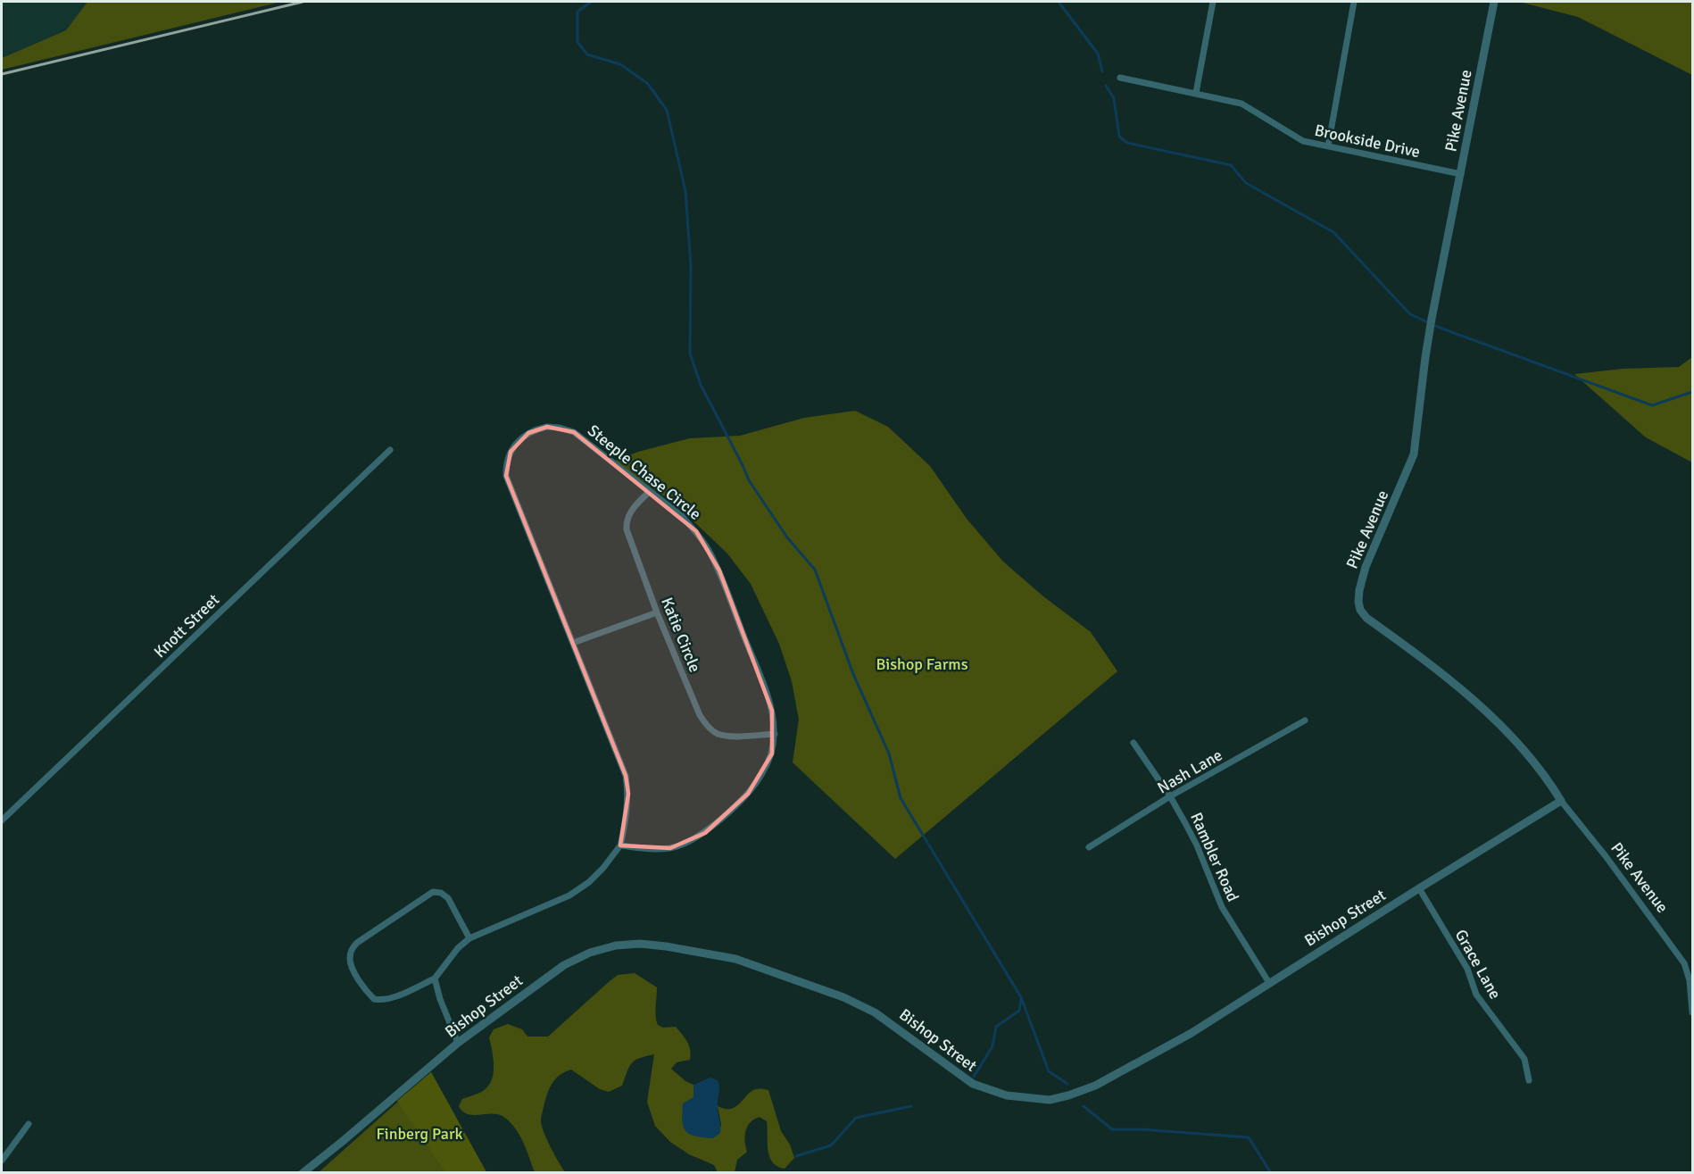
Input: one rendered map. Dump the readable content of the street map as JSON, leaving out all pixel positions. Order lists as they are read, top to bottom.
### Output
{
  "streets": {
    "street": [
      "Pike Avenue",
      "Brookside Drive",
      "Steeple Chase Circle",
      "Knott Street",
      "Katie Circle",
      "Nash Lane",
      "Rambler Road",
      "Bishop Street",
      "Grace Lane"
    ]
  },
  "crossings": [
    ["Pike Avenue", "Brookside Drive"],
    ["Pike Avenue", "Bishop Street"],
    ["Steeple Chase Circle", "Katie Circle"],
    ["Nash Lane", "Rambler Road"],
    ["Rambler Road", "Bishop Street"],
    ["Bishop Street", "Grace Lane"]
  ],
  "parks": ["Bishop Farms", "Finberg Park"]
}
